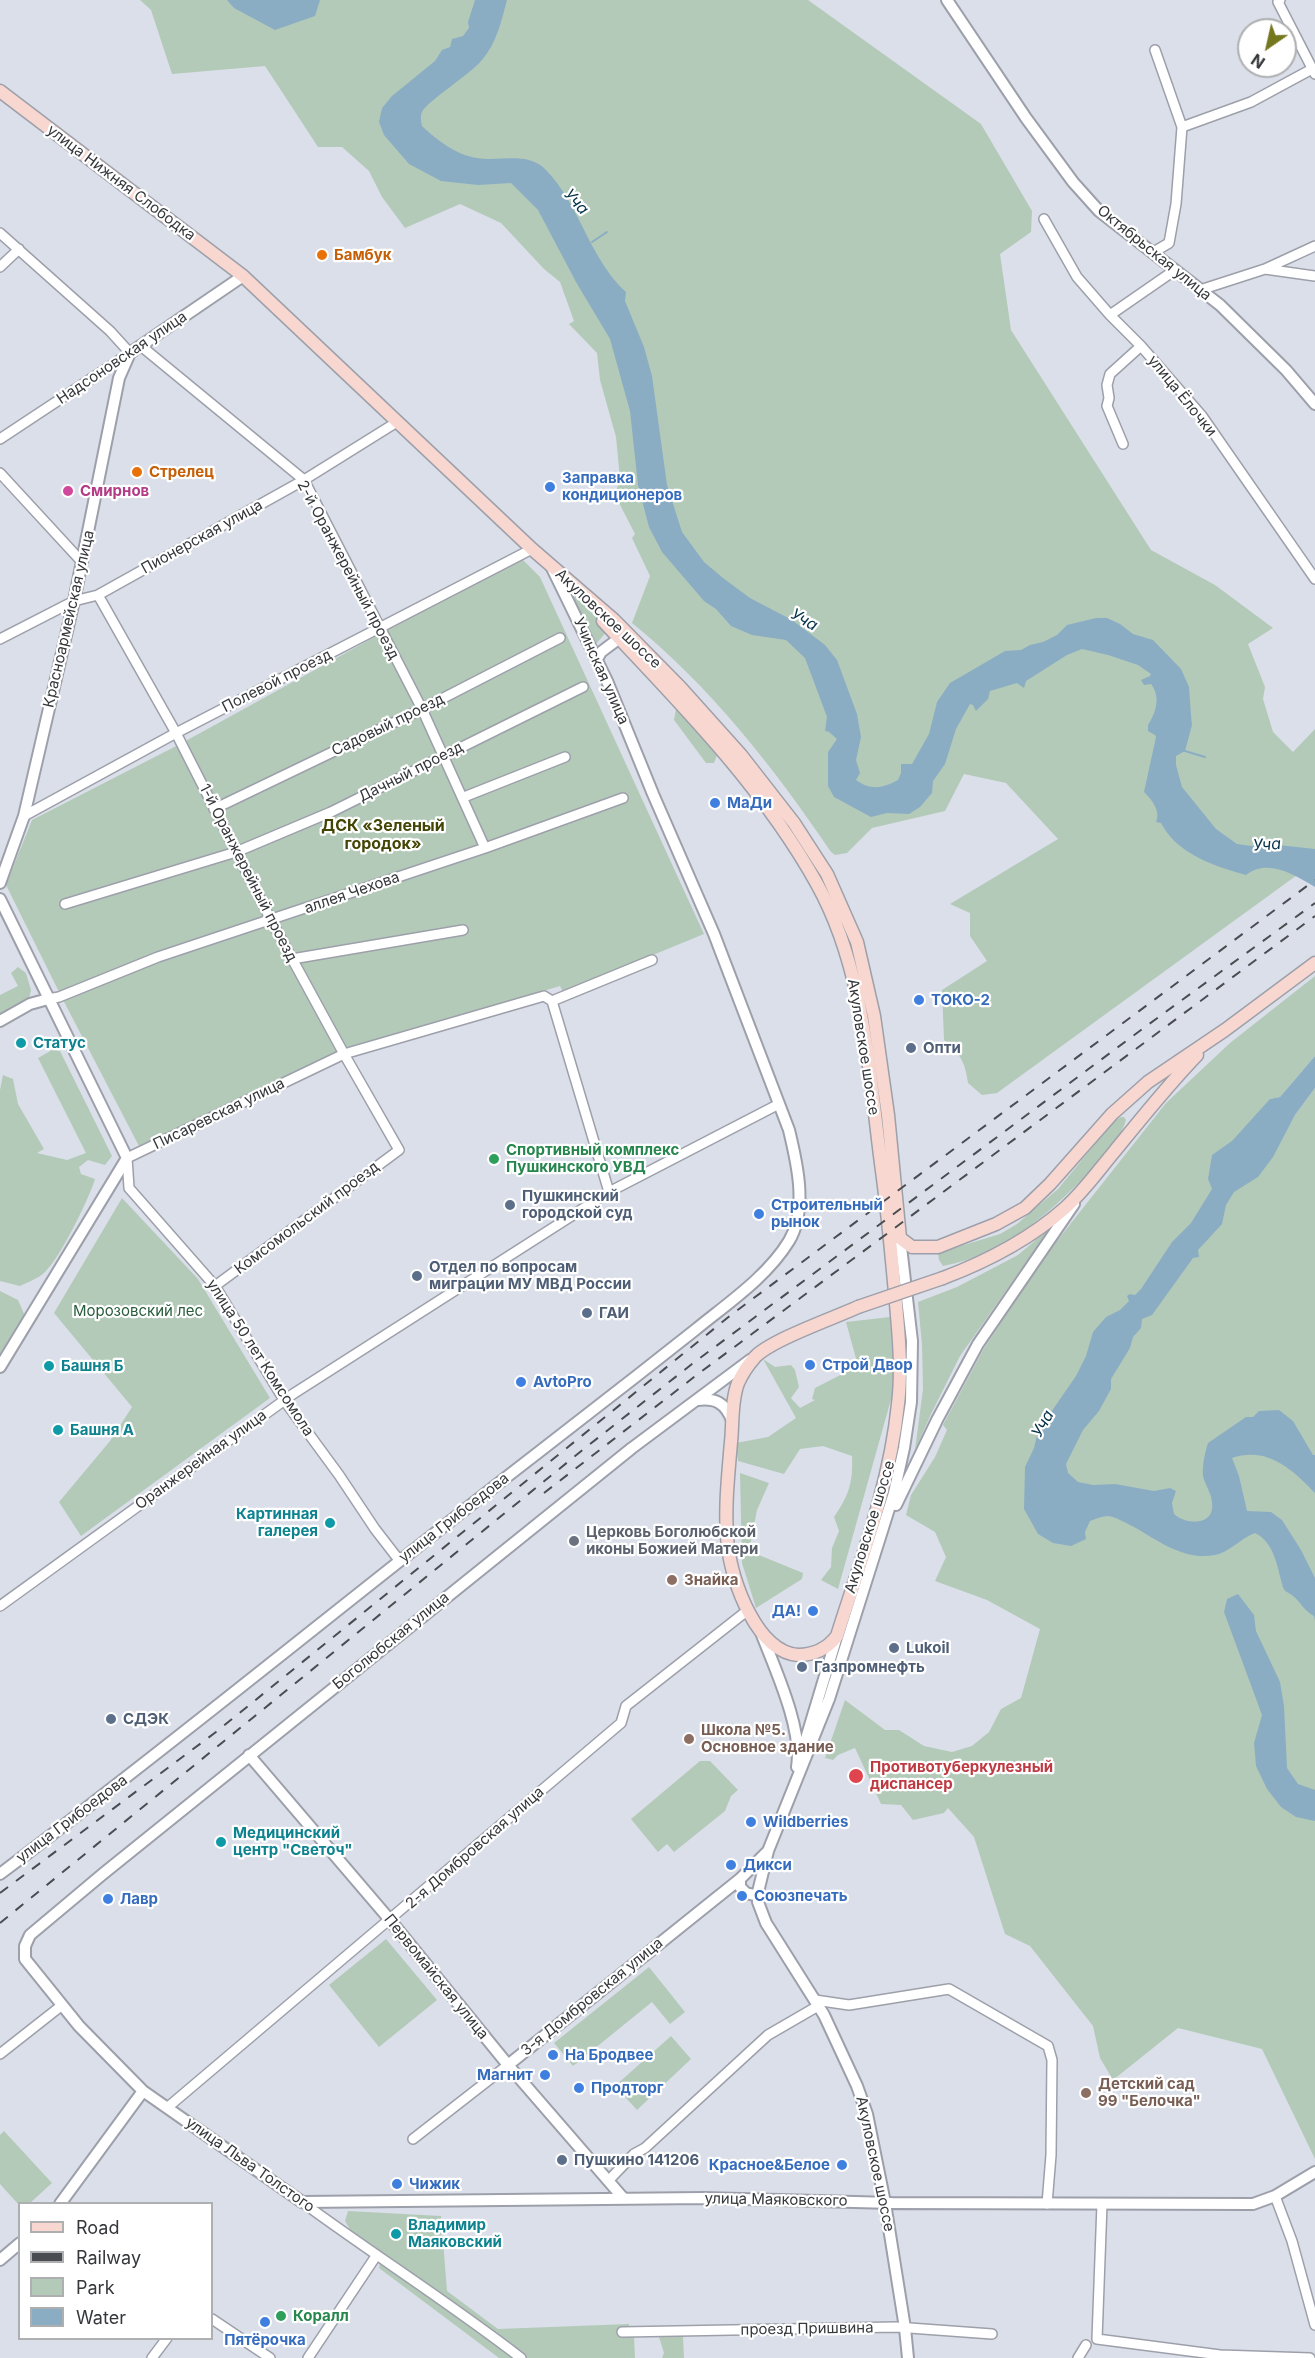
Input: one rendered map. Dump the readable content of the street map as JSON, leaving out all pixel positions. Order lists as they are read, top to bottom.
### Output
{
  "streets": {
    "main road": ["улица Нижняя Слободка", "Акуловское шоссе", "Учинская улица"],
    "street": [
      "Октябрьская улица",
      "Надсоновская улица",
      "улица Ёлочки",
      "Пионерская улица",
      "2-й Оранжерейный проезд",
      "Красноармейская улица",
      "Полевой проезд",
      "Садовый проезд",
      "Дачный проезд",
      "1-й Оранжерейный проезд",
      "аллея Чехова",
      "Писаревская улица",
      "Комсомольский проезд",
      "улица 50 лет Комсомола",
      "Оранжерейная улица",
      "улица Грибоедова",
      "Боголюбская улица",
      "2-я Домбровская улица",
      "Первомайская улица",
      "3-я Домбровская улица",
      "улица Льва Толстого",
      "улица Маяковского",
      "проезд Пришвина"
    ]
  },
  "crossings": [
    ["улица Нижняя Слободка", "Надсоновская улица"],
    ["улица Нижняя Слободка", "Учинская улица"],
    ["Надсоновская улица", "2-й Оранжерейный проезд"],
    ["Надсоновская улица", "Красноармейская улица"],
    ["Надсоновская улица", "Учинская улица"],
    ["Пионерская улица", "2-й Оранжерейный проезд"],
    ["Пионерская улица", "Красноармейская улица"],
    ["Пионерская улица", "Учинская улица"],
    ["Пионерская улица", "1-й Оранжерейный проезд"],
    ["2-й Оранжерейный проезд", "Полевой проезд"],
    ["2-й Оранжерейный проезд", "Садовый проезд"],
    ["2-й Оранжерейный проезд", "Дачный проезд"],
    ["2-й Оранжерейный проезд", "аллея Чехова"],
    ["Красноармейская улица", "Полевой проезд"],
    ["Акуловское шоссе", "Учинская улица"],
    ["Акуловское шоссе", "3-я Домбровская улица"],
    ["Акуловское шоссе", "улица Маяковского"],
    ["Акуловское шоссе", "проезд Пришвина"],
    ["Учинская улица", "Полевой проезд"],
    ["Учинская улица", "Оранжерейная улица"],
    ["Учинская улица", "улица Грибоедова"],
    ["Полевой проезд", "1-й Оранжерейный проезд"],
    ["Садовый проезд", "1-й Оранжерейный проезд"],
    ["Дачный проезд", "1-й Оранжерейный проезд"],
    ["1-й Оранжерейный проезд", "аллея Чехова"],
    ["1-й Оранжерейный проезд", "Писаревская улица"],
    ["1-й Оранжерейный проезд", "Комсомольский проезд"],
    ["аллея Чехова", "улица 50 лет Комсомола"],
    ["Писаревская улица", "улица 50 лет Комсомола"],
    ["Комсомольский проезд", "улица 50 лет Комсомола"],
    ["улица 50 лет Комсомола", "Оранжерейная улица"],
    ["улица 50 лет Комсомола", "улица Грибоедова"],
    ["Оранжерейная улица", "улица Грибоедова"],
    ["Боголюбская улица", "Первомайская улица"],
    ["Боголюбская улица", "улица Льва Толстого"],
    ["2-я Домбровская улица", "Первомайская улица"],
    ["2-я Домбровская улица", "улица Льва Толстого"],
    ["Первомайская улица", "3-я Домбровская улица"],
    ["Первомайская улица", "улица Маяковского"],
    ["улица Льва Толстого", "улица Маяковского"]
  ],
  "districts": ["ДСК «Зеленый городок»"],
  "water": ["Уча"],
  "parks": ["Морозовский лес"],
  "places": [
    "Бамбук",
    "Стрелец",
    "Заправка кондиционеров",
    "Смирнов",
    "МаДи",
    "ТОКО-2",
    "Статус",
    "Опти",
    "Спортивный комплекс Пушкинского УВД",
    "Пушкинский городской суд",
    "Строительный рынок",
    "Отдел по вопросам миграции МУ МВД России",
    "ГАИ",
    "Строй Двор",
    "Башня Б",
    "AvtoPro",
    "Башня А",
    "Картинная галерея",
    "Церковь Боголюбской иконы Божией Матери",
    "Знайка",
    "ДА!",
    "Lukoil",
    "Газпромнефть",
    "СДЭК",
    "Школа №5. Основное здание",
    "Противотуберкулезный диспансер",
    "Wildberries",
    "Медицинский центр \"Светоч\"",
    "Дикси",
    "Союзпечать",
    "Лавр",
    "На Бродвее",
    "Магнит",
    "Продторг",
    "Детский сад 99 \"Белочка\"",
    "Пушкино 141206",
    "Красное&Белое",
    "Чижик",
    "Владимир Маяковский",
    "Коралл",
    "Пятёрочка"
  ],
  "legend": [
    "Road",
    "Railway",
    "Park",
    "Water"
  ],
  "north": "bottom left"
}
